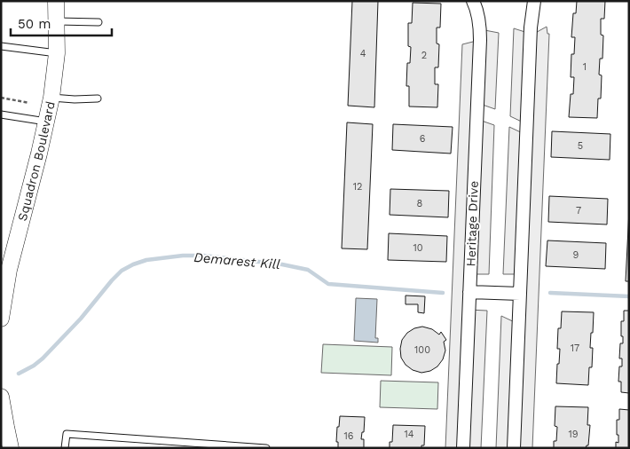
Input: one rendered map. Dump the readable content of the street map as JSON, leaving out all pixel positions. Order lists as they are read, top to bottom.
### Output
{
  "streets": {
    "street": ["Squadron Boulevard", "Heritage Drive"]
  },
  "water": ["Demarest Kill"],
  "house_numbers": [
    "4",
    "2",
    "1",
    "6",
    "5",
    "12",
    "8",
    "7",
    "10",
    "9",
    "17",
    "100",
    "14",
    "19",
    "16"
  ],
  "scale_bar": "50 m"
}
